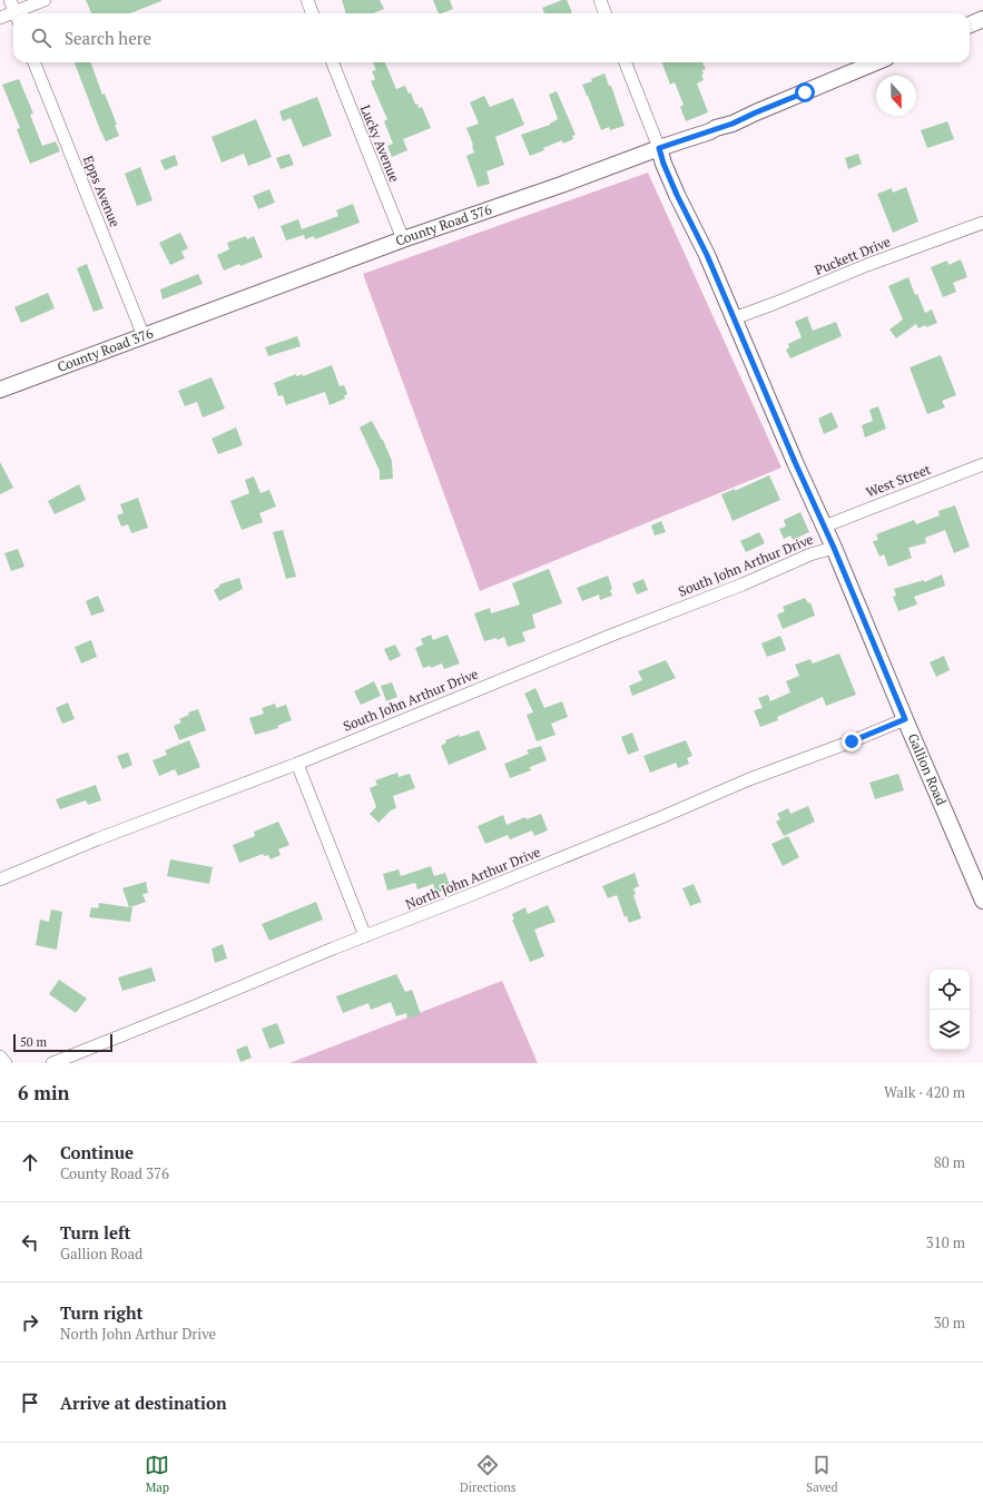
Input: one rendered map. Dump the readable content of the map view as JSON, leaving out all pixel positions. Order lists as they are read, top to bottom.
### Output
{
  "streets": {
    "street": [
      "Lucky Avenue",
      "Epps Avenue",
      "County Road 376",
      "Puckett Drive",
      "West Street",
      "South John Arthur Drive",
      "Gallion Road",
      "North John Arthur Drive"
    ]
  },
  "crossings": [
    ["Lucky Avenue", "County Road 376"],
    ["Epps Avenue", "County Road 376"],
    ["County Road 376", "Gallion Road"],
    ["Puckett Drive", "Gallion Road"],
    ["West Street", "Gallion Road"],
    ["South John Arthur Drive", "Gallion Road"],
    ["Gallion Road", "North John Arthur Drive"]
  ],
  "scale_bar": "50 m",
  "north": "bottom",
  "page": {
    "search": "Search here",
    "scale": "50 m",
    "heading": ["6 min", "Walk · 420 m"],
    "list": [
      ["Continue", "County Road 376", "80 m"],
      ["Turn left", "Gallion Road", "310 m"],
      ["Turn right", "North John Arthur Drive", "30 m"],
      "Arrive at destination"
    ],
    "nav": ["Map", "Directions", "Saved"]
  }
}
